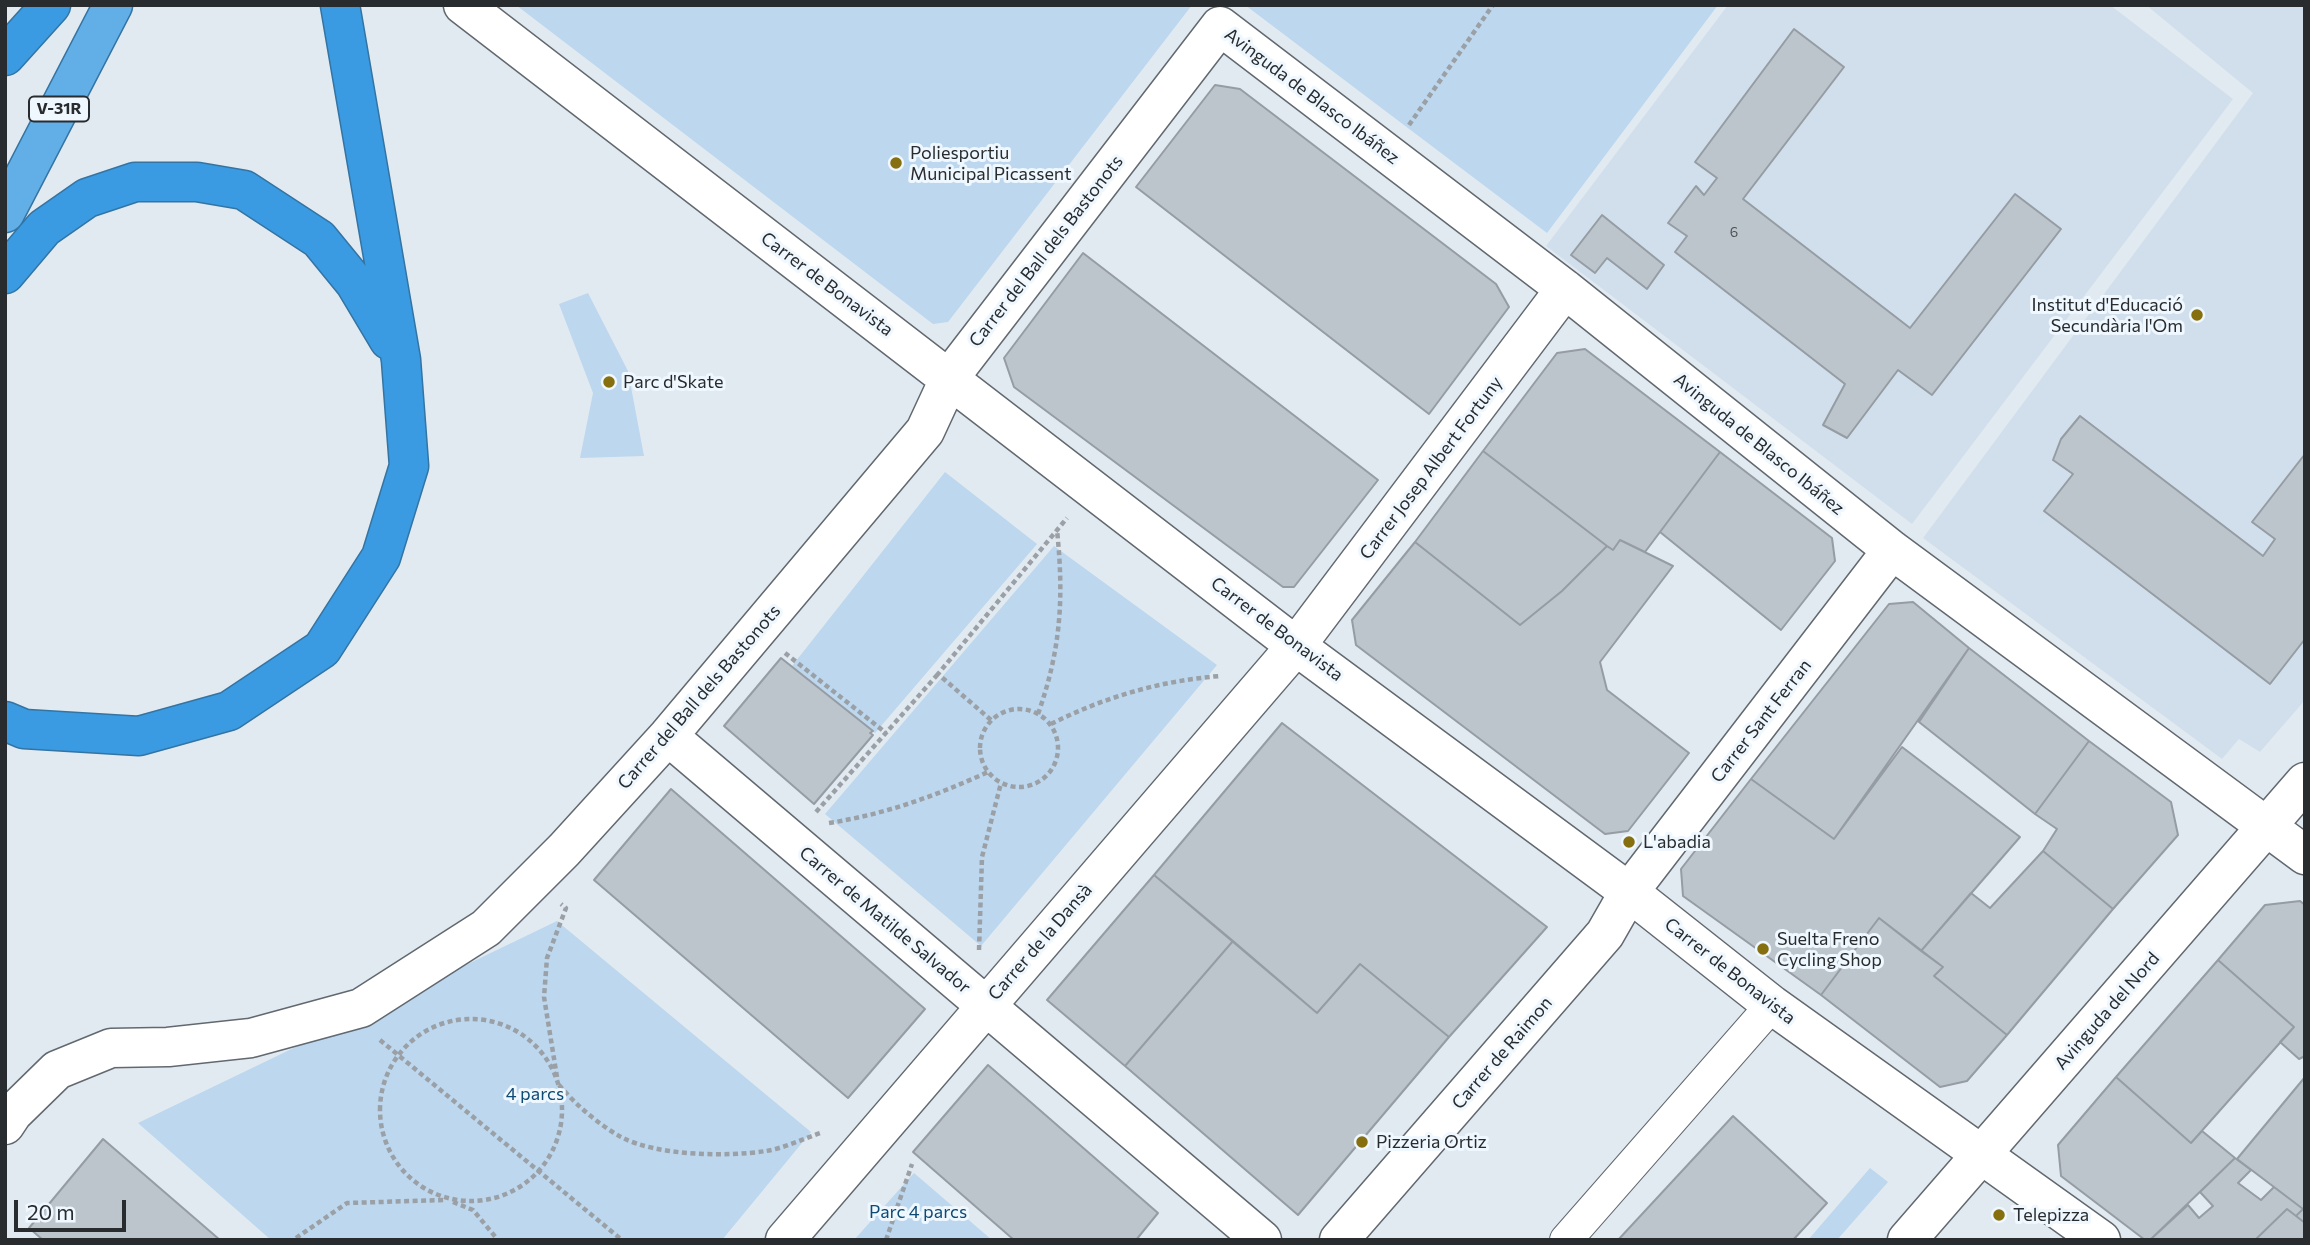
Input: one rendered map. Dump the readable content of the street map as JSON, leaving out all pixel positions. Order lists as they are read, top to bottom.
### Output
{
  "streets": {
    "highway": ["V-31R"],
    "street": [
      "Avinguda de Blasco Ibáñez",
      "Carrer del Ball dels Bastonots",
      "Carrer de Bonavista",
      "Carrer Josep Albert Fortuny",
      "Carrer Sant Ferran",
      "Carrer de Matilde Salvador",
      "Carrer de la Dansà",
      "Avinguda del Nord",
      "Carrer de Raimon"
    ]
  },
  "crossings": [
    ["Avinguda de Blasco Ibáñez", "Carrer del Ball dels Bastonots"],
    ["Avinguda de Blasco Ibáñez", "Carrer Josep Albert Fortuny"],
    ["Avinguda de Blasco Ibáñez", "Carrer Sant Ferran"],
    ["Avinguda de Blasco Ibáñez", "Avinguda del Nord"],
    ["Carrer del Ball dels Bastonots", "Carrer de Bonavista"],
    ["Carrer del Ball dels Bastonots", "Carrer de Matilde Salvador"],
    ["Carrer de Bonavista", "Carrer Josep Albert Fortuny"],
    ["Carrer de Bonavista", "Carrer Sant Ferran"],
    ["Carrer de Bonavista", "Carrer de la Dansà"],
    ["Carrer de Bonavista", "Avinguda del Nord"],
    ["Carrer de Bonavista", "Carrer de Raimon"],
    ["Carrer Josep Albert Fortuny", "Carrer de la Dansà"],
    ["Carrer Sant Ferran", "Carrer de Raimon"],
    ["Carrer de Matilde Salvador", "Carrer de la Dansà"]
  ],
  "parks": ["4 parcs", "Parc 4 parcs"],
  "places": [
    "Poliesportiu Municipal Picassent",
    "Institut d'Educació Secundària l'Om",
    "Parc d'Skate",
    "L'abadia",
    "Suelta Freno Cycling Shop",
    "Pizzeria Ortiz",
    "Telepizza"
  ],
  "house_numbers": ["6"],
  "scale_bar": "20 m"
}
